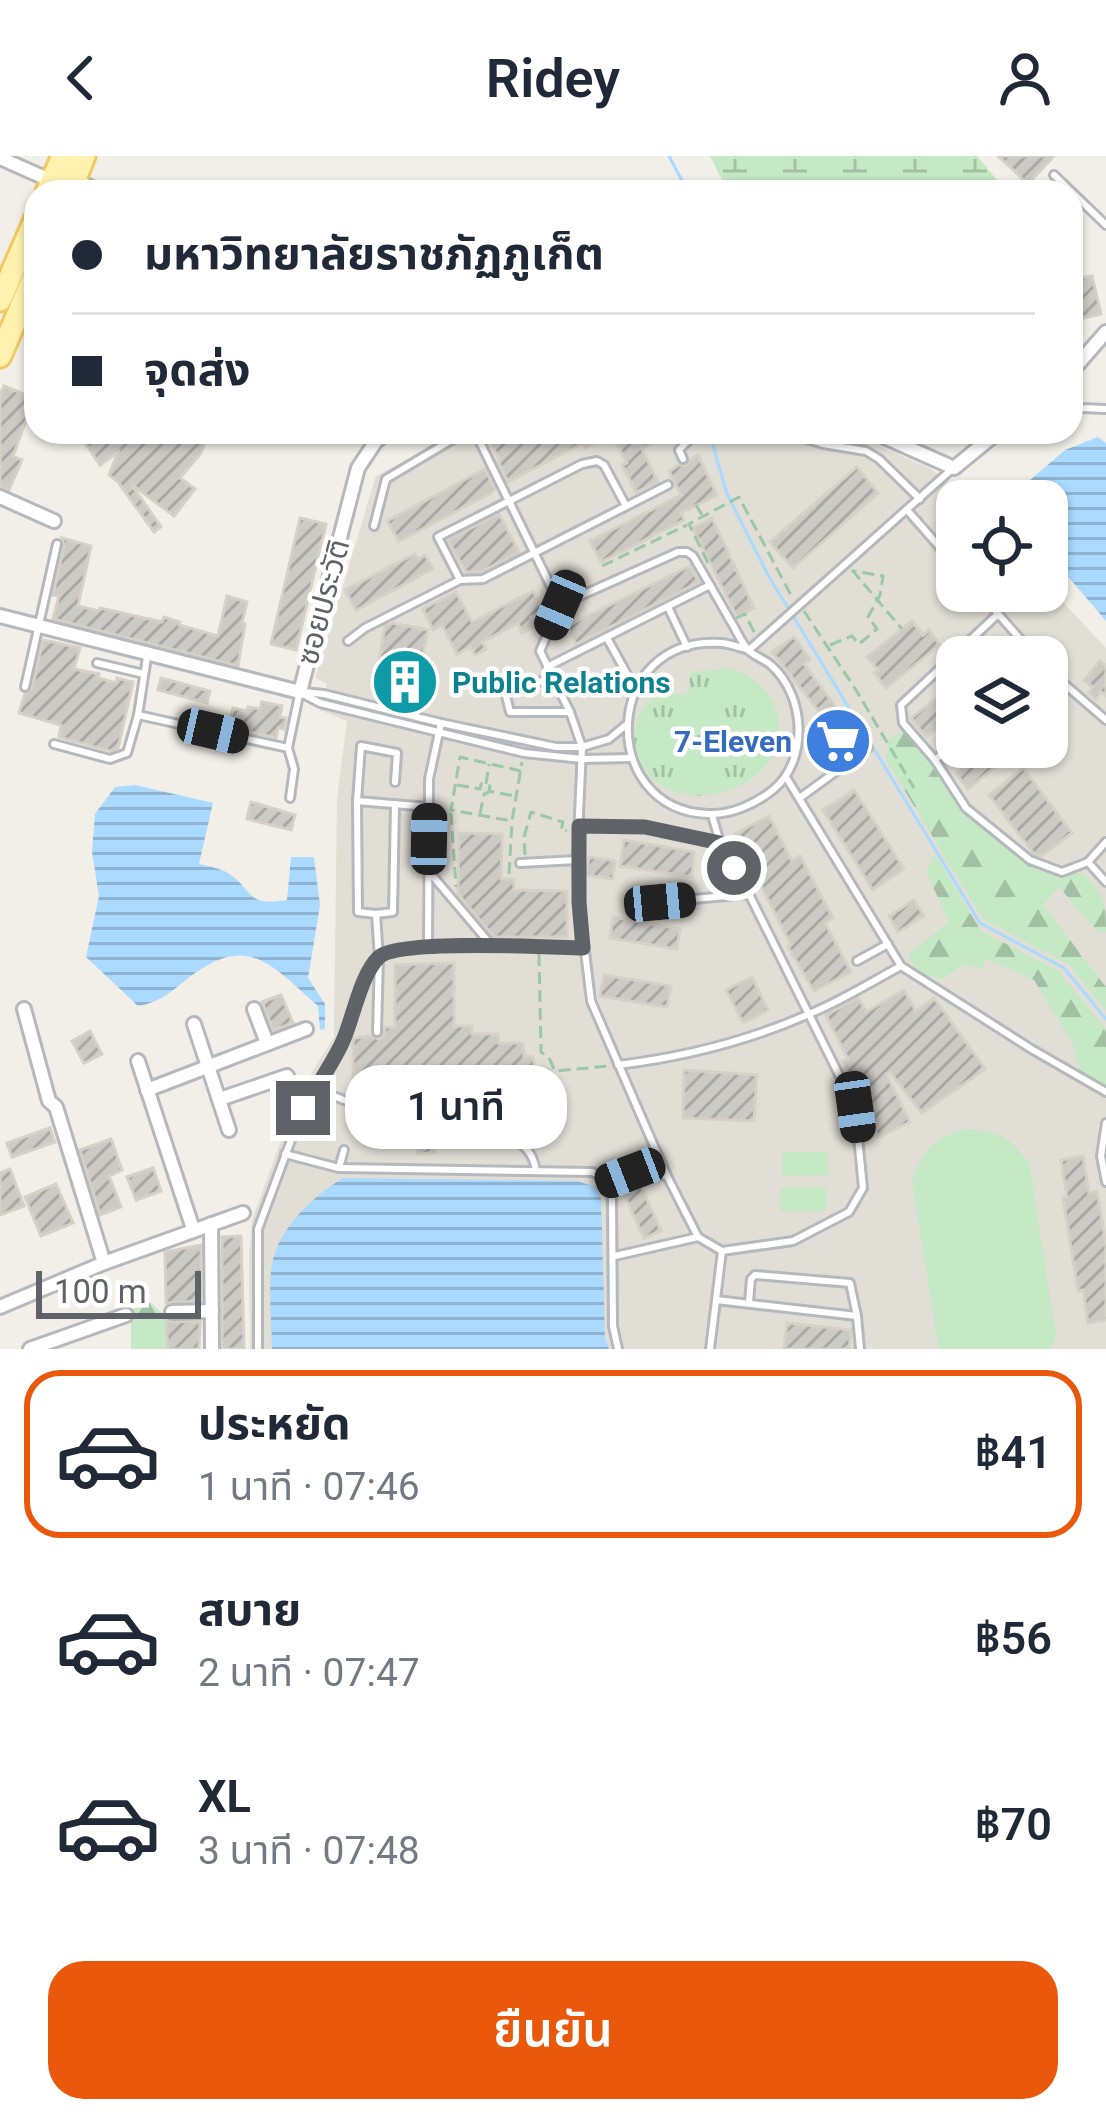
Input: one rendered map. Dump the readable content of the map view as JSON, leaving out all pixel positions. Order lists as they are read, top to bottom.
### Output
{
  "streets": {
    "street": ["ซอยประวัติ"]
  },
  "places": {
    "building": ["Public Relations"],
    "supermarket": ["7-Eleven"]
  },
  "scale_bar": "100 m",
  "page": {
    "header": "Ridey",
    "banner": ["มหาวิทยาลัยราชภัฏภูเก็ต", "จุดส่ง"],
    "bubble": "1 นาที",
    "scale": "100 m",
    "list": [
      {
        "name": "ประหยัด",
        "note": "1 นาที · 07:46",
        "value": "฿41"
      },
      {
        "name": "สบาย",
        "note": "2 นาที · 07:47",
        "value": "฿56"
      },
      {
        "name": "XL",
        "note": "3 นาที · 07:48",
        "value": "฿70"
      }
    ],
    "buttons": "ยืนยัน"
  }
}
